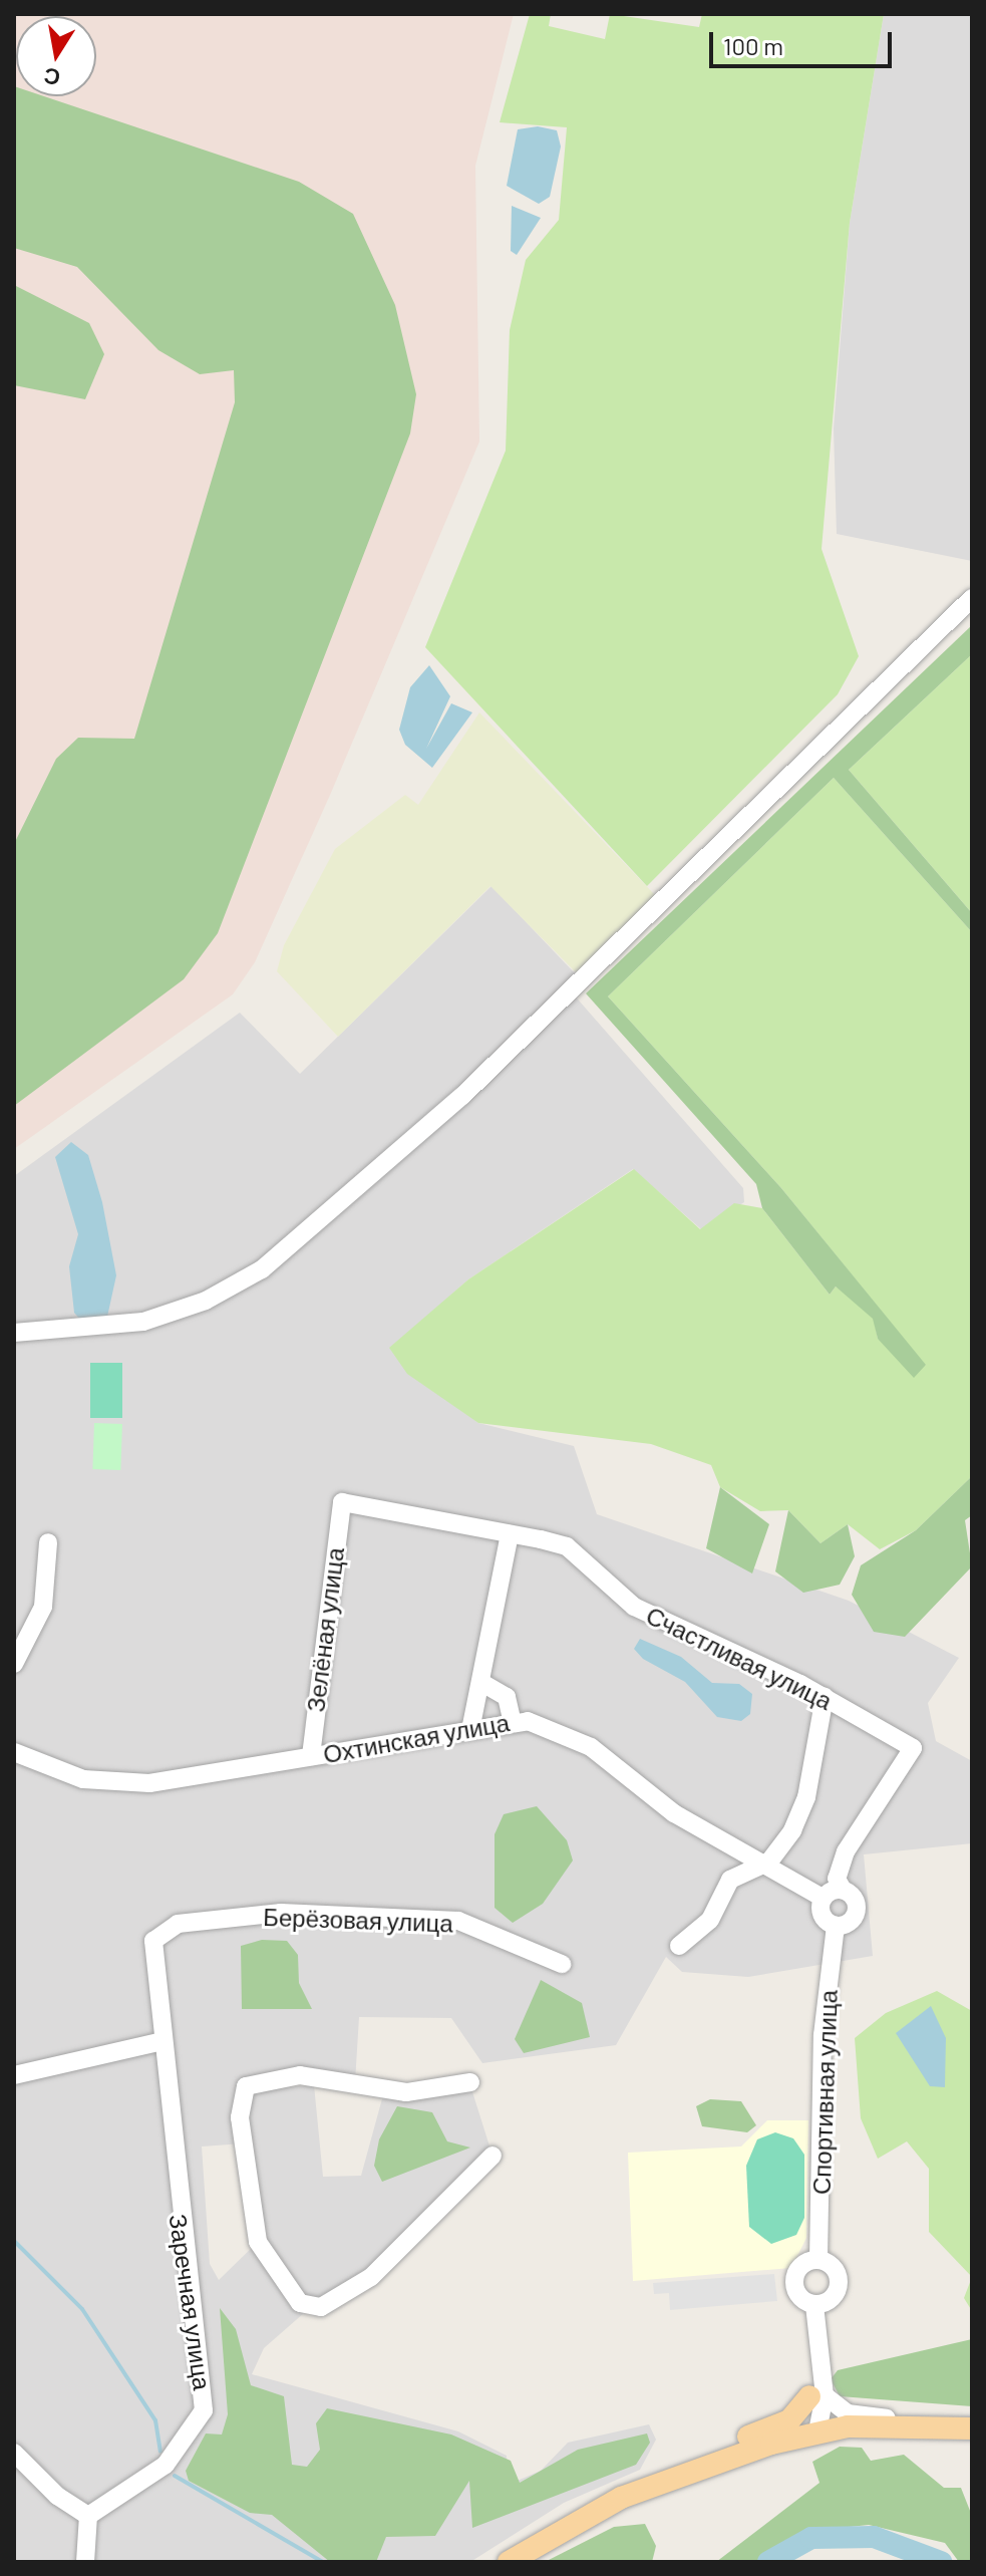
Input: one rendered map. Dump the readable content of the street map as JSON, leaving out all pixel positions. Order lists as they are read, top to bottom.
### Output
{
  "streets": {
    "street": [
      "Зелёная улица",
      "Счастливая улица",
      "Охтинская улица",
      "Берёзовая улица",
      "Спортивная улица",
      "Заречная улица"
    ]
  },
  "crossings": [
    ["Зелёная улица", "Счастливая улица"],
    ["Зелёная улица", "Охтинская улица"],
    ["Счастливая улица", "Спортивная улица"],
    ["Берёзовая улица", "Заречная улица"]
  ],
  "scale_bar": "100 m",
  "north": "bottom"
}
